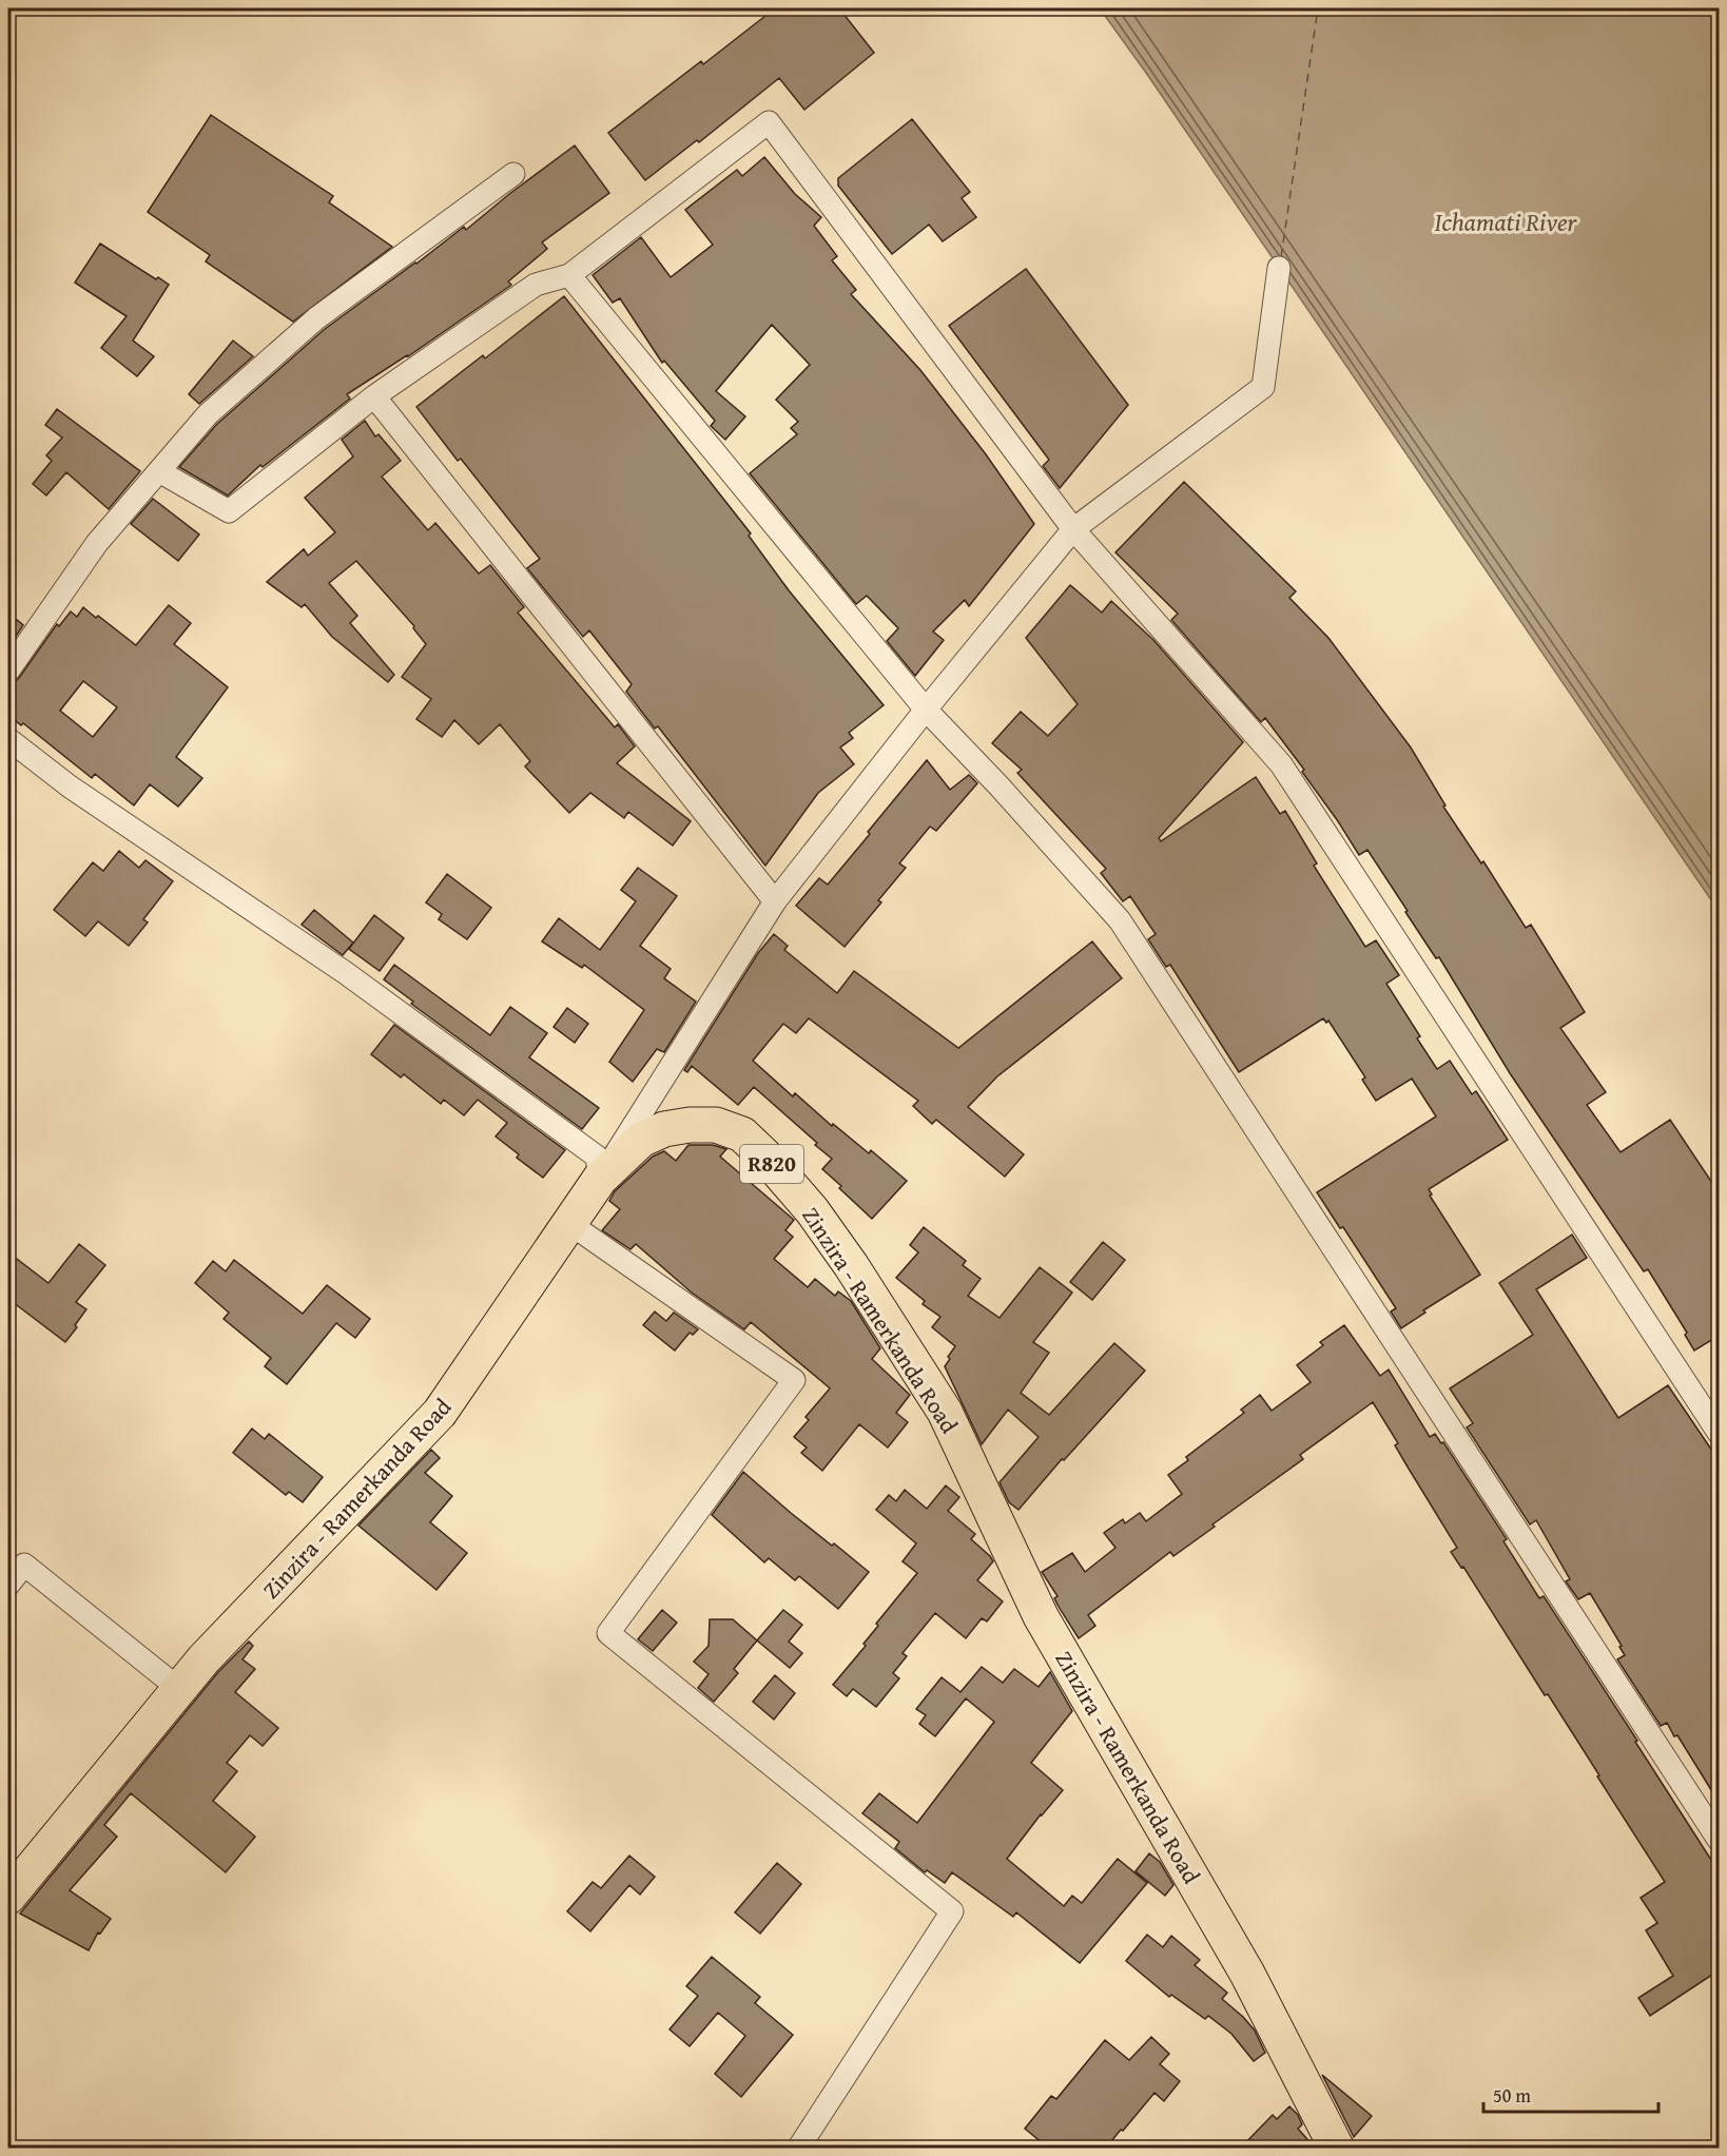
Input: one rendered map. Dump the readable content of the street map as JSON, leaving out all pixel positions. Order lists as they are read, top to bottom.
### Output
{
  "streets": {
    "main road": ["R820", "Zinzira - Ramerkanda Road"]
  },
  "water": ["Ichamati River"],
  "scale_bar": "50 m"
}
